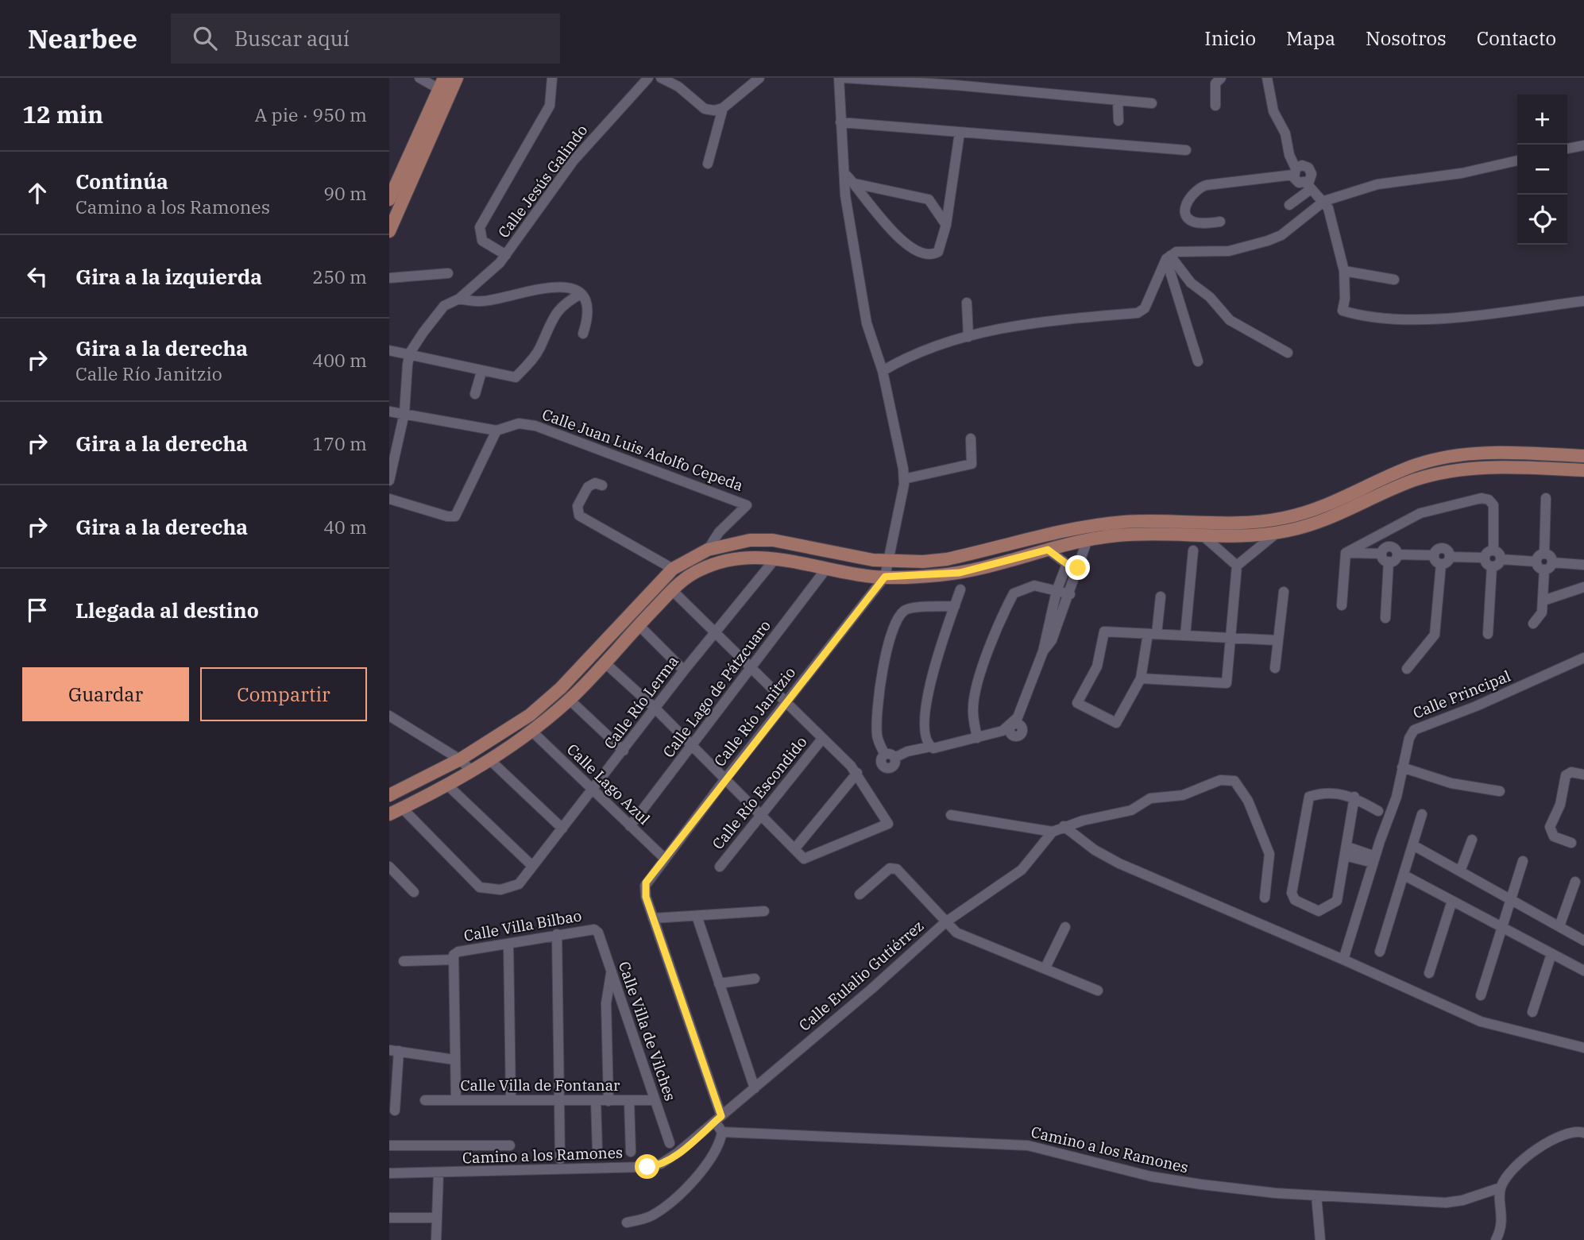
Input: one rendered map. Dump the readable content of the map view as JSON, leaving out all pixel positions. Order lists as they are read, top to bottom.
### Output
{
  "streets": {
    "street": [
      "Calle Jesús Galindo",
      "Calle Juan Luis Adolfo Cepeda",
      "Calle Lago de Pátzcuaro",
      "Calle Principal",
      "Calle Río Lerma",
      "Calle Río Janitzio",
      "Calle Lago Azul",
      "Calle Río Escondido",
      "Calle Villa Bilbao",
      "Calle Eulalio Gutiérrez",
      "Calle Villa de Vilches",
      "Calle Villa de Fontanar",
      "Camino a los Ramones"
    ]
  },
  "crossings": [
    ["Calle Lago de Pátzcuaro", "Calle Lago Azul"],
    ["Calle Río Lerma", "Calle Lago Azul"],
    ["Calle Río Janitzio", "Calle Lago Azul"],
    ["Calle Villa Bilbao", "Calle Villa de Vilches"],
    ["Calle Eulalio Gutiérrez", "Camino a los Ramones"],
    ["Calle Villa de Vilches", "Calle Villa de Fontanar"]
  ],
  "page": {
    "header": "Nearbee",
    "search": "Buscar aquí",
    "nav": [
      "Inicio",
      "Mapa",
      "Nosotros",
      "Contacto"
    ],
    "heading": ["12 min", "A pie · 950 m"],
    "map_buttons": ["+", "−"],
    "list": [
      ["Continúa", "Camino a los Ramones", "90 m"],
      ["Gira a la izquierda", "250 m"],
      ["Gira a la derecha", "Calle Río Janitzio", "400 m"],
      ["Gira a la derecha", "170 m"],
      ["Gira a la derecha", "40 m"],
      "Llegada al destino"
    ],
    "buttons": ["Guardar", "Compartir"]
  }
}
